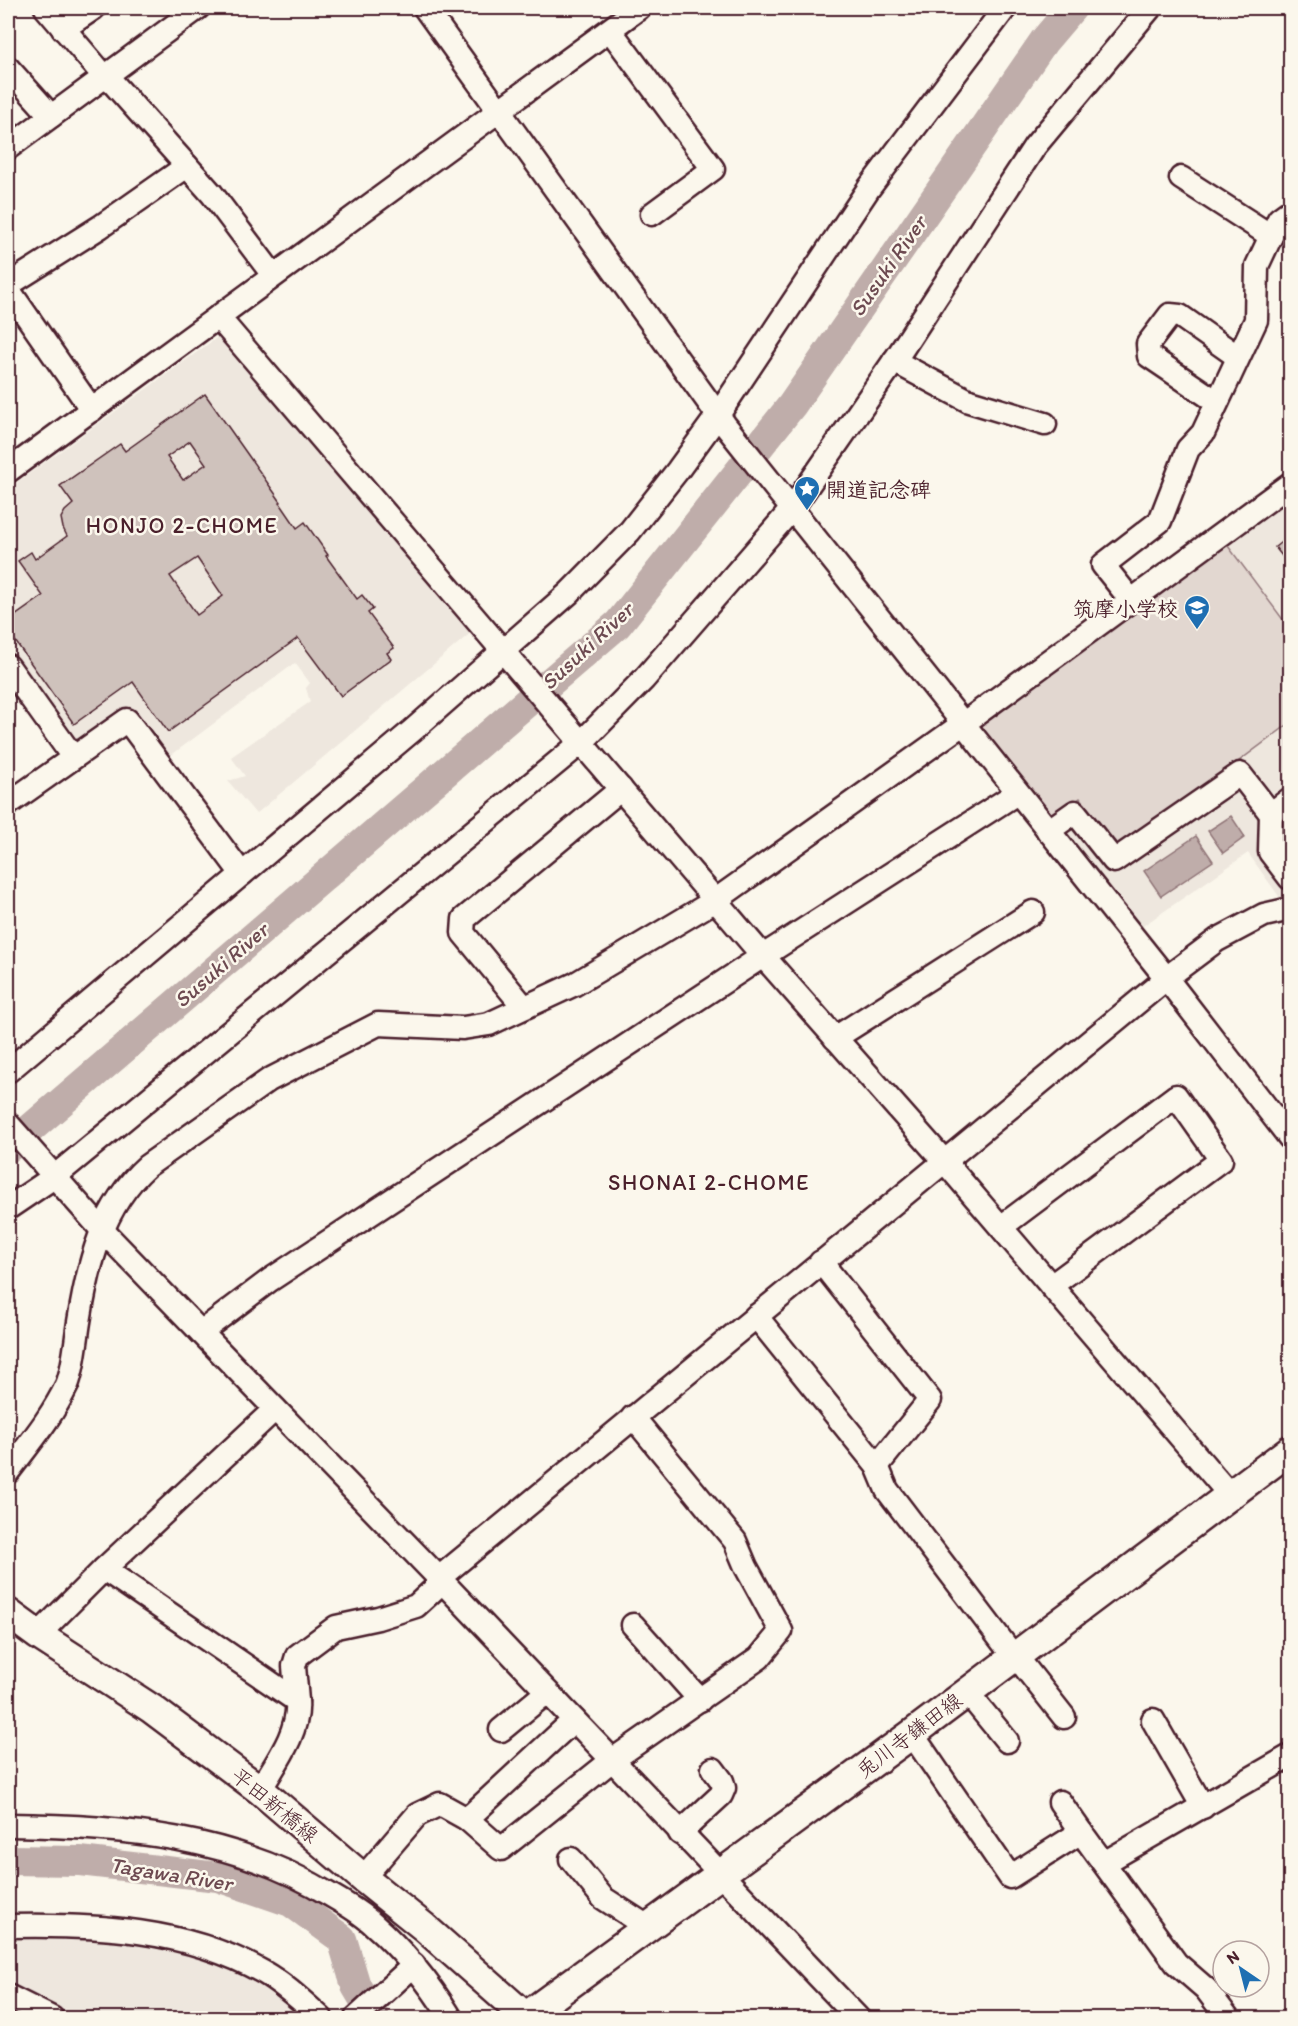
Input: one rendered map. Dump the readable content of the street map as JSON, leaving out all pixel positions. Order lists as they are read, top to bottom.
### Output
{
  "streets": {
    "main road": ["兎川寺鎌田線", "平田新橋線"]
  },
  "crossings": [
    ["兎川寺鎌田線", "平田新橋線"]
  ],
  "districts": ["HONJO 2-CHOME", "SHONAI 2-CHOME"],
  "water": ["Susuki River", "Tagawa River"],
  "places": {
    "place": ["開道記念碑"],
    "school or university": ["筑摩小学校"]
  },
  "north": "top left"
}
